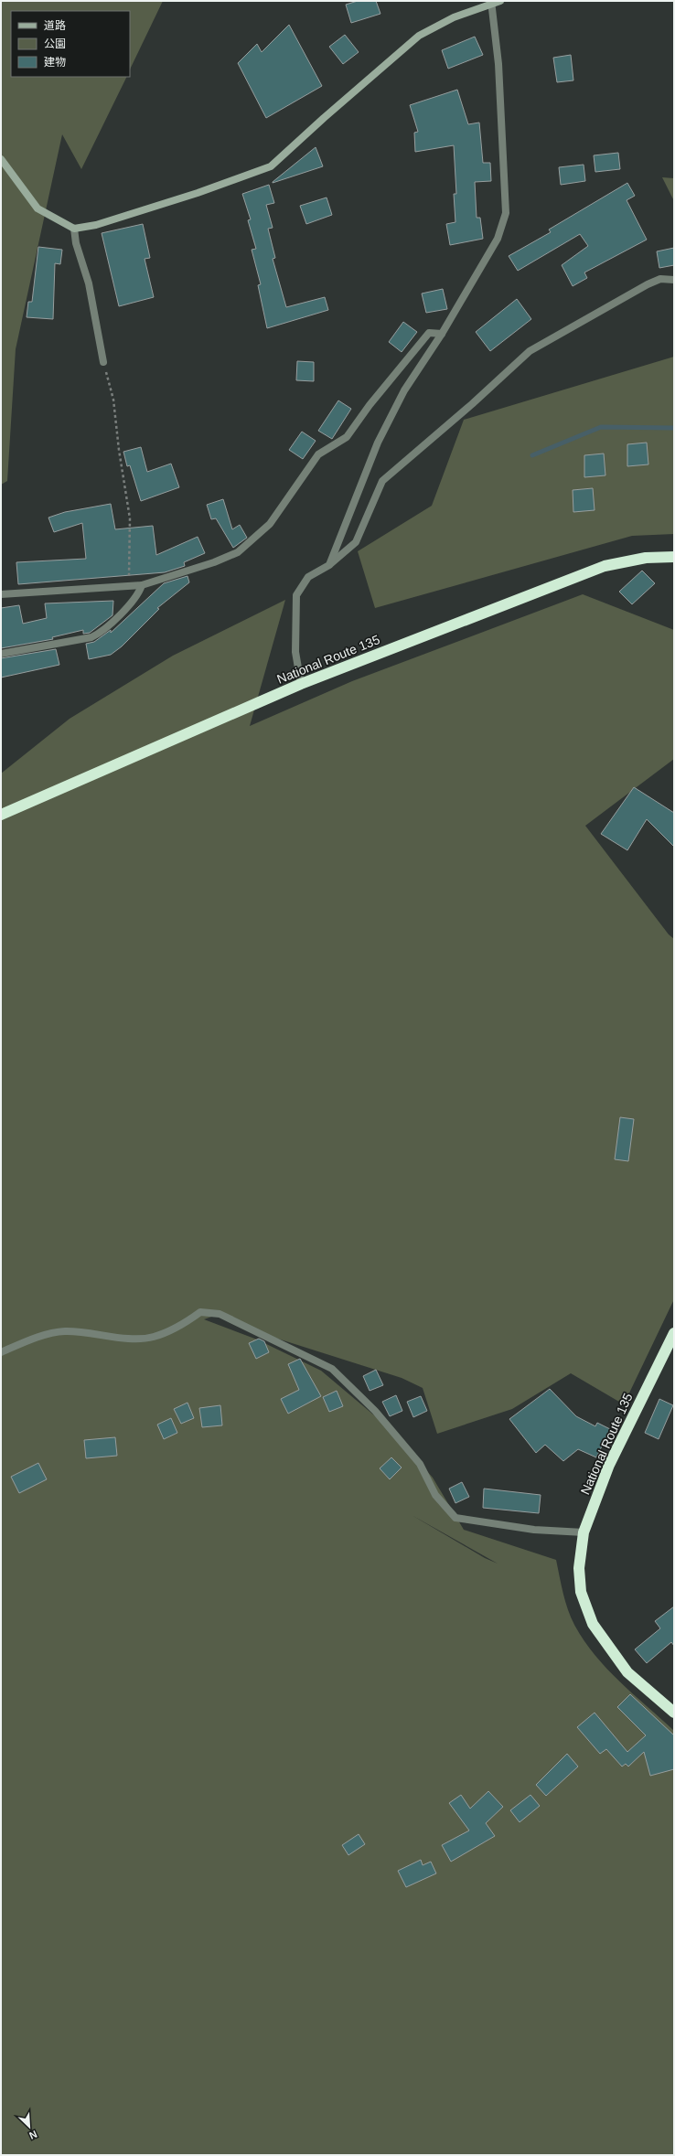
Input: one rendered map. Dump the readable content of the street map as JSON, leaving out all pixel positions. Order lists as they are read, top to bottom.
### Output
{
  "streets": {
    "highway": ["National Route 135"]
  },
  "legend": ["道路", "公園", "建物"],
  "north": "bottom right"
}
